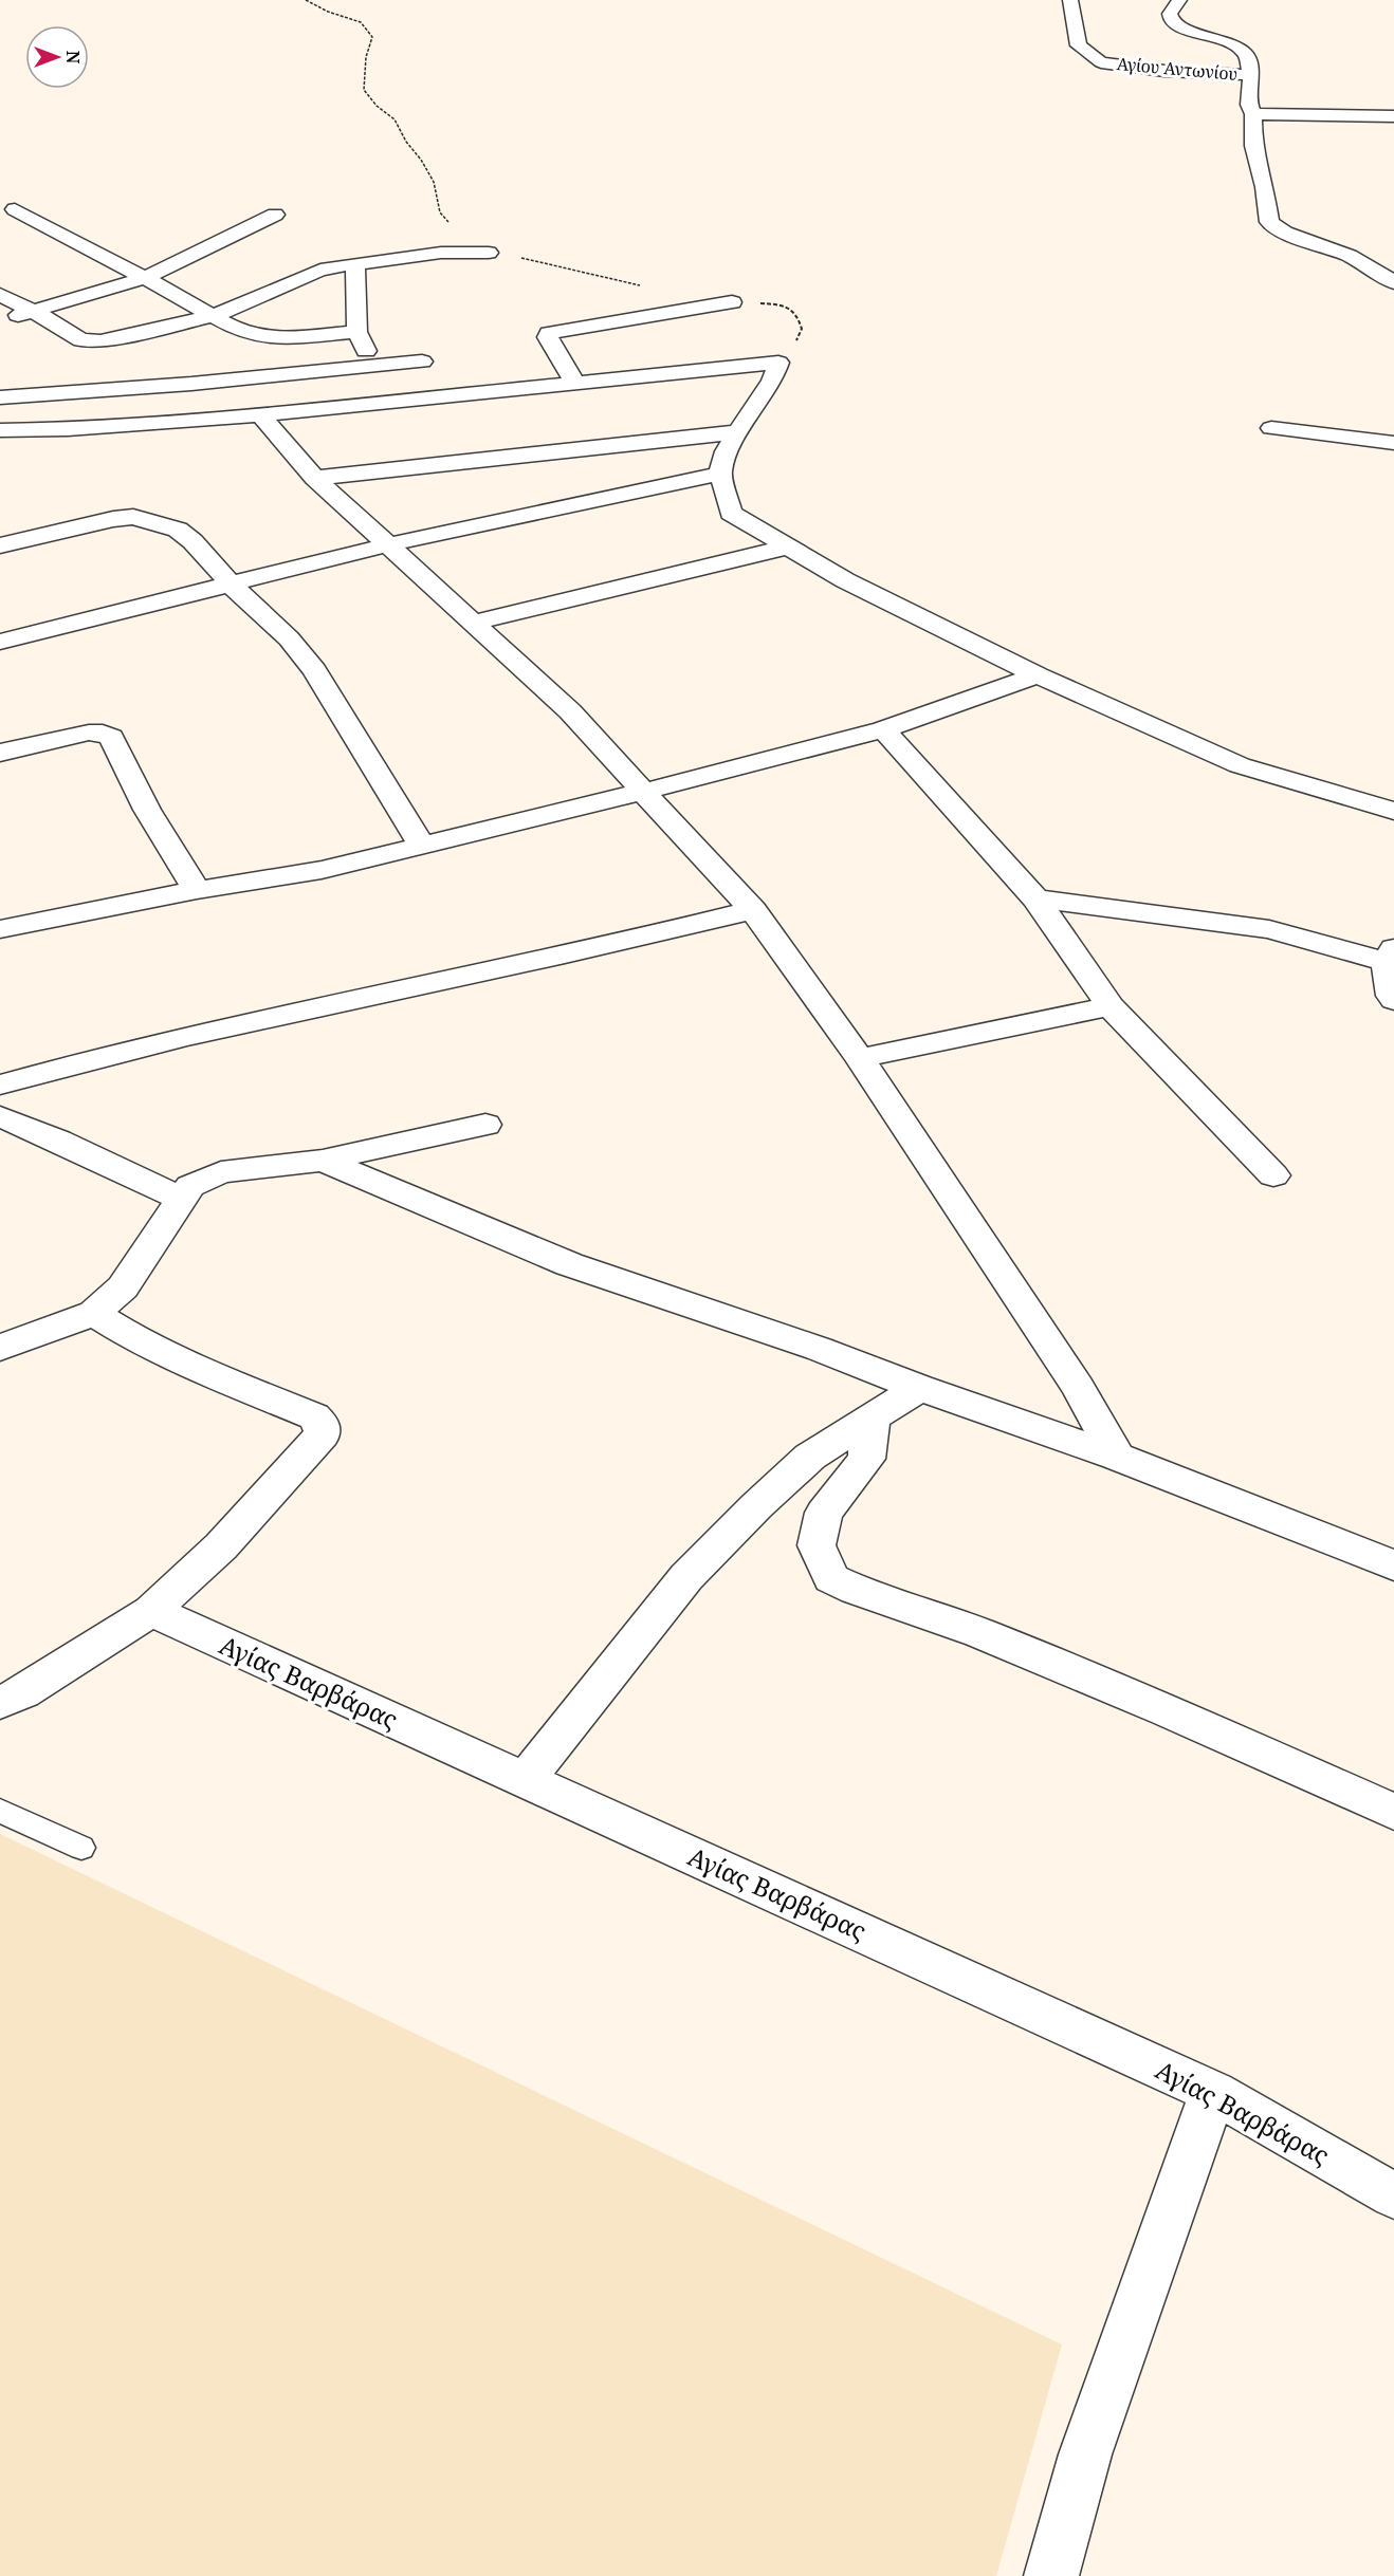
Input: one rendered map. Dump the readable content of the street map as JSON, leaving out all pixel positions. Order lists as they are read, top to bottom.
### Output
{
  "streets": {
    "street": ["Αγίου Αντωνίου", "Αγίας Βαρβάρας"]
  },
  "north": "right"
}
